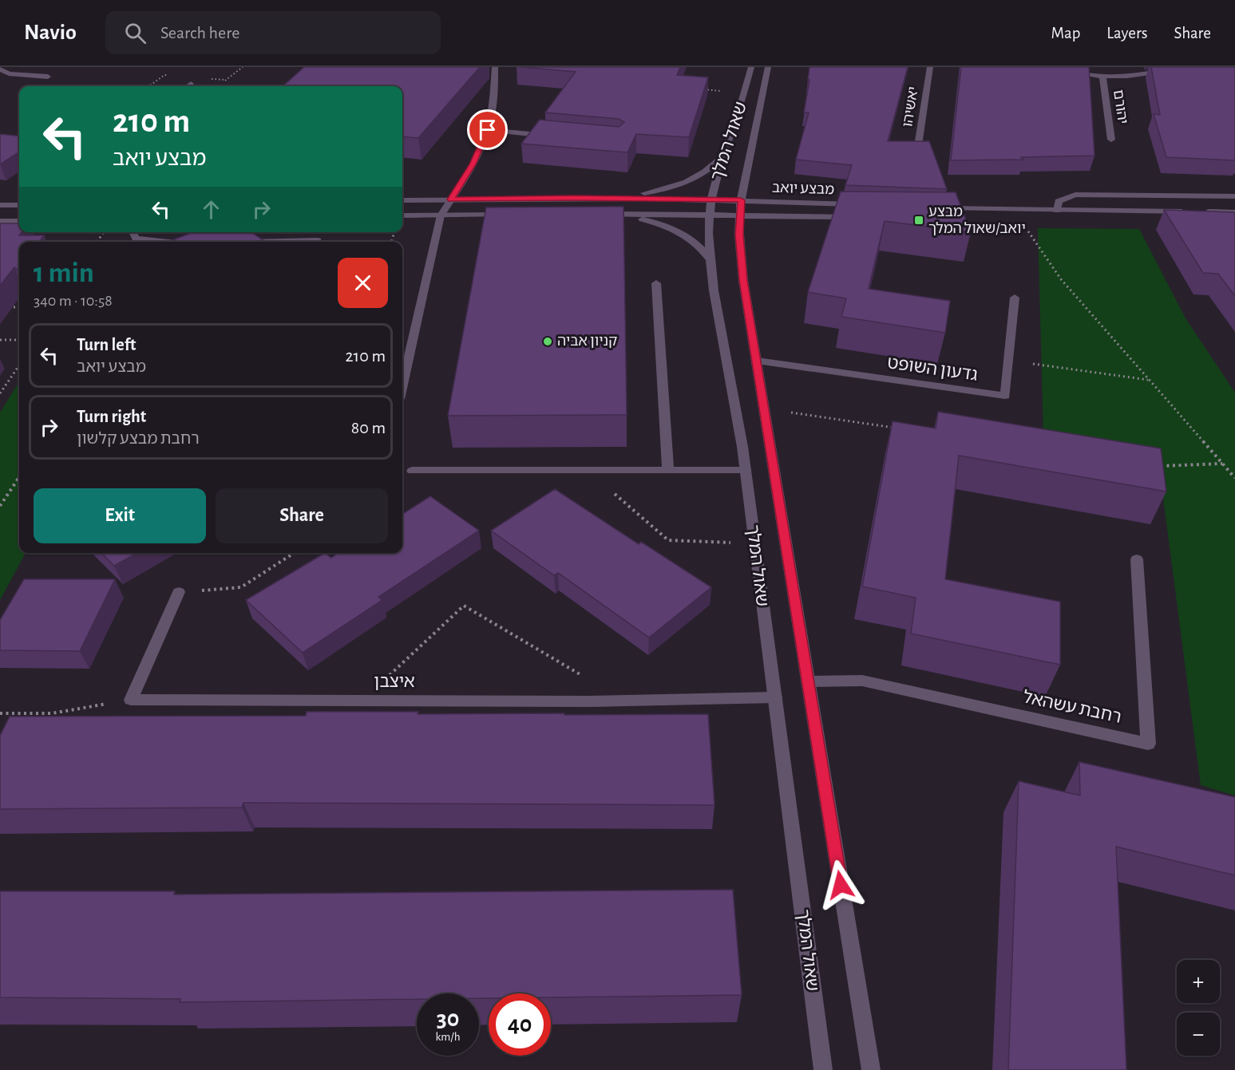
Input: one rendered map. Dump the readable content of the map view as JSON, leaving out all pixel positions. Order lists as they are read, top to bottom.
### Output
{
  "streets": {
    "street": [
      "יאשיהו",
      "יהורם",
      "שאול המלך",
      "מבצע יואב",
      "גדעון השופט",
      "איצבן",
      "רחבת עשהאל"
    ]
  },
  "crossings": [
    ["שאול המלך", "מבצע יואב"],
    ["שאול המלך", "גדעון השופט"],
    ["שאול המלך", "איצבן"],
    ["שאול המלך", "רחבת עשהאל"]
  ],
  "places": {
    "transit": ["מבצע יואב/שאול המלך"],
    "other": ["קניון אביה"]
  },
  "page": {
    "header": "Navio",
    "search": "Search here",
    "nav": ["Map", "Layers", "Share"],
    "turn": ["210 m", "מבצע יואב"],
    "heading": ["1 min", "340 m · 10:58"],
    "list": [
      {
        "name": "Turn left",
        "note": "מבצע יואב",
        "value": "210 m"
      },
      {
        "name": "Turn right",
        "note": "רחבת מבצע קלשון",
        "value": "80 m"
      }
    ],
    "buttons": ["Exit", "Share"],
    "map_buttons": ["+", "−"],
    "speed": "30 km/h",
    "limit": "40"
  }
}
